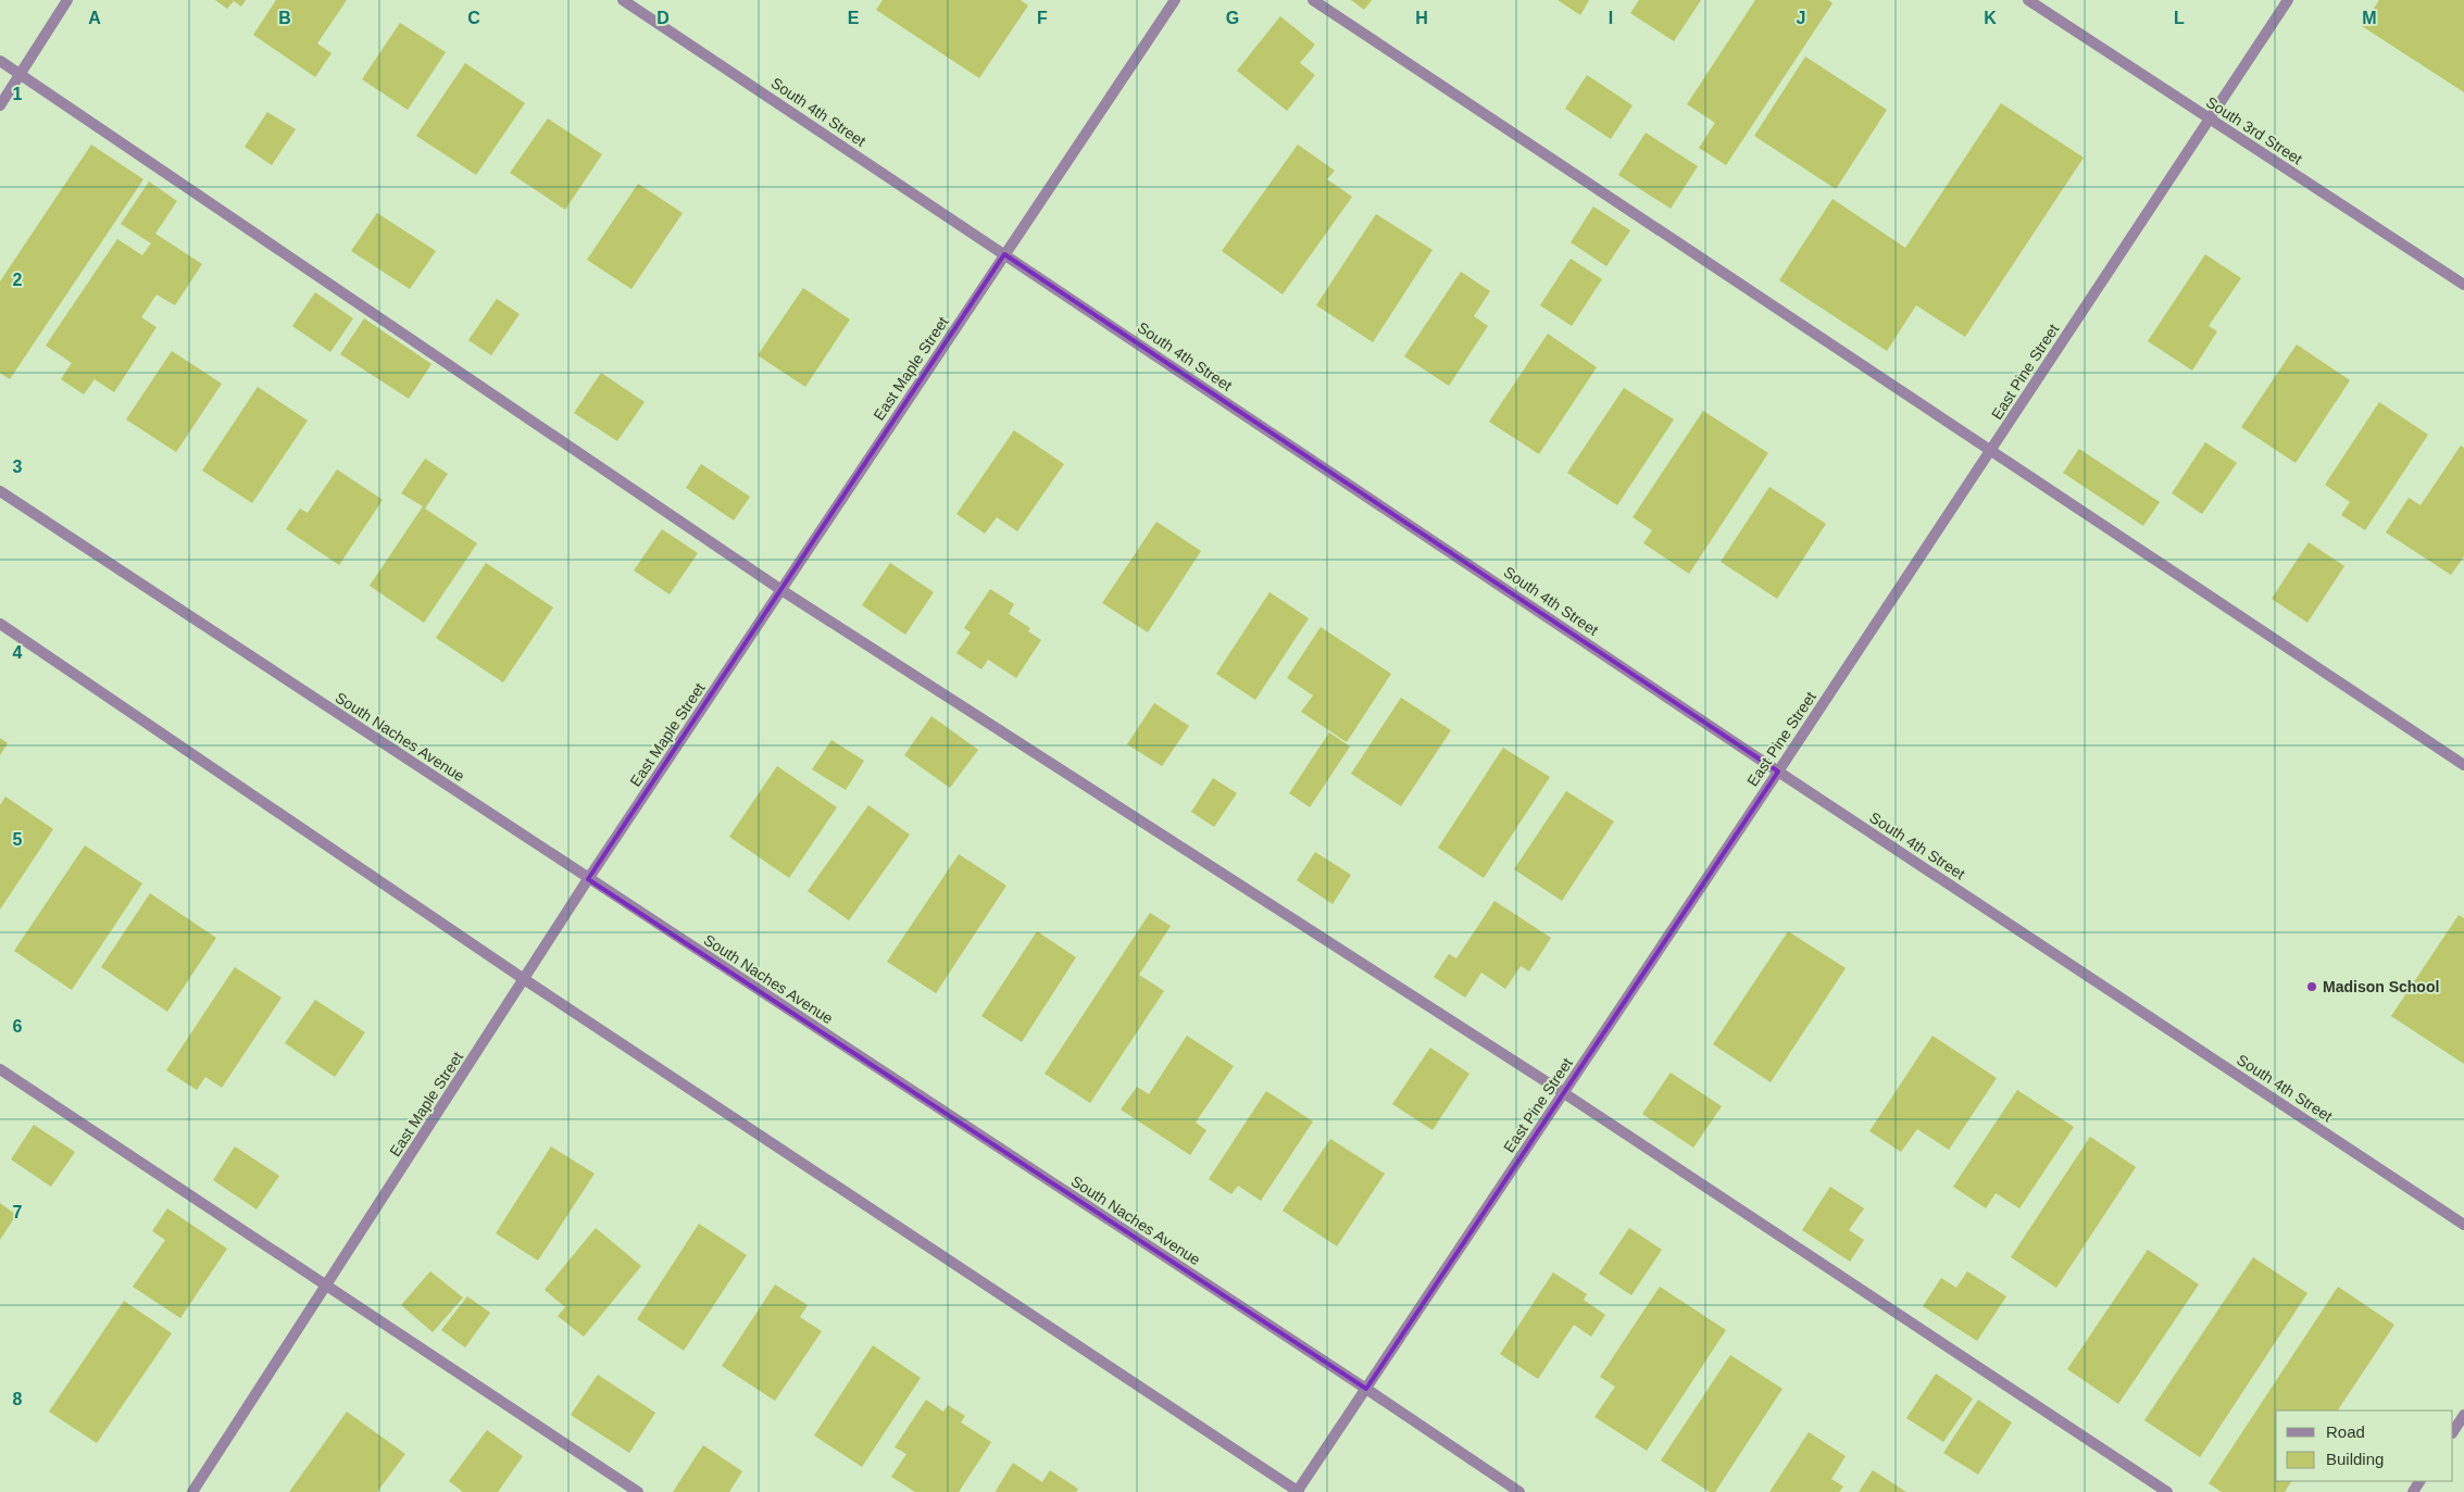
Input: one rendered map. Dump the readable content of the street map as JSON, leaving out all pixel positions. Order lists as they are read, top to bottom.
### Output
{
  "streets": {
    "street": [
      "South 4th Street",
      "South 3rd Street",
      "East Maple Street",
      "East Pine Street",
      "South Naches Avenue"
    ]
  },
  "crossings": [
    ["South 4th Street", "East Maple Street"],
    ["South 4th Street", "East Pine Street"],
    ["South 3rd Street", "East Pine Street"],
    ["East Maple Street", "South Naches Avenue"],
    ["East Pine Street", "South Naches Avenue"]
  ],
  "places": ["Madison School"],
  "legend": ["Road", "Building"],
  "grid": {
    "columns": [
      "A",
      "B",
      "C",
      "D",
      "E",
      "F",
      "G",
      "H",
      "I",
      "J",
      "K",
      "L",
      "M"
    ],
    "rows": [
      "1",
      "2",
      "3",
      "4",
      "5",
      "6",
      "7",
      "8"
    ]
  }
}
